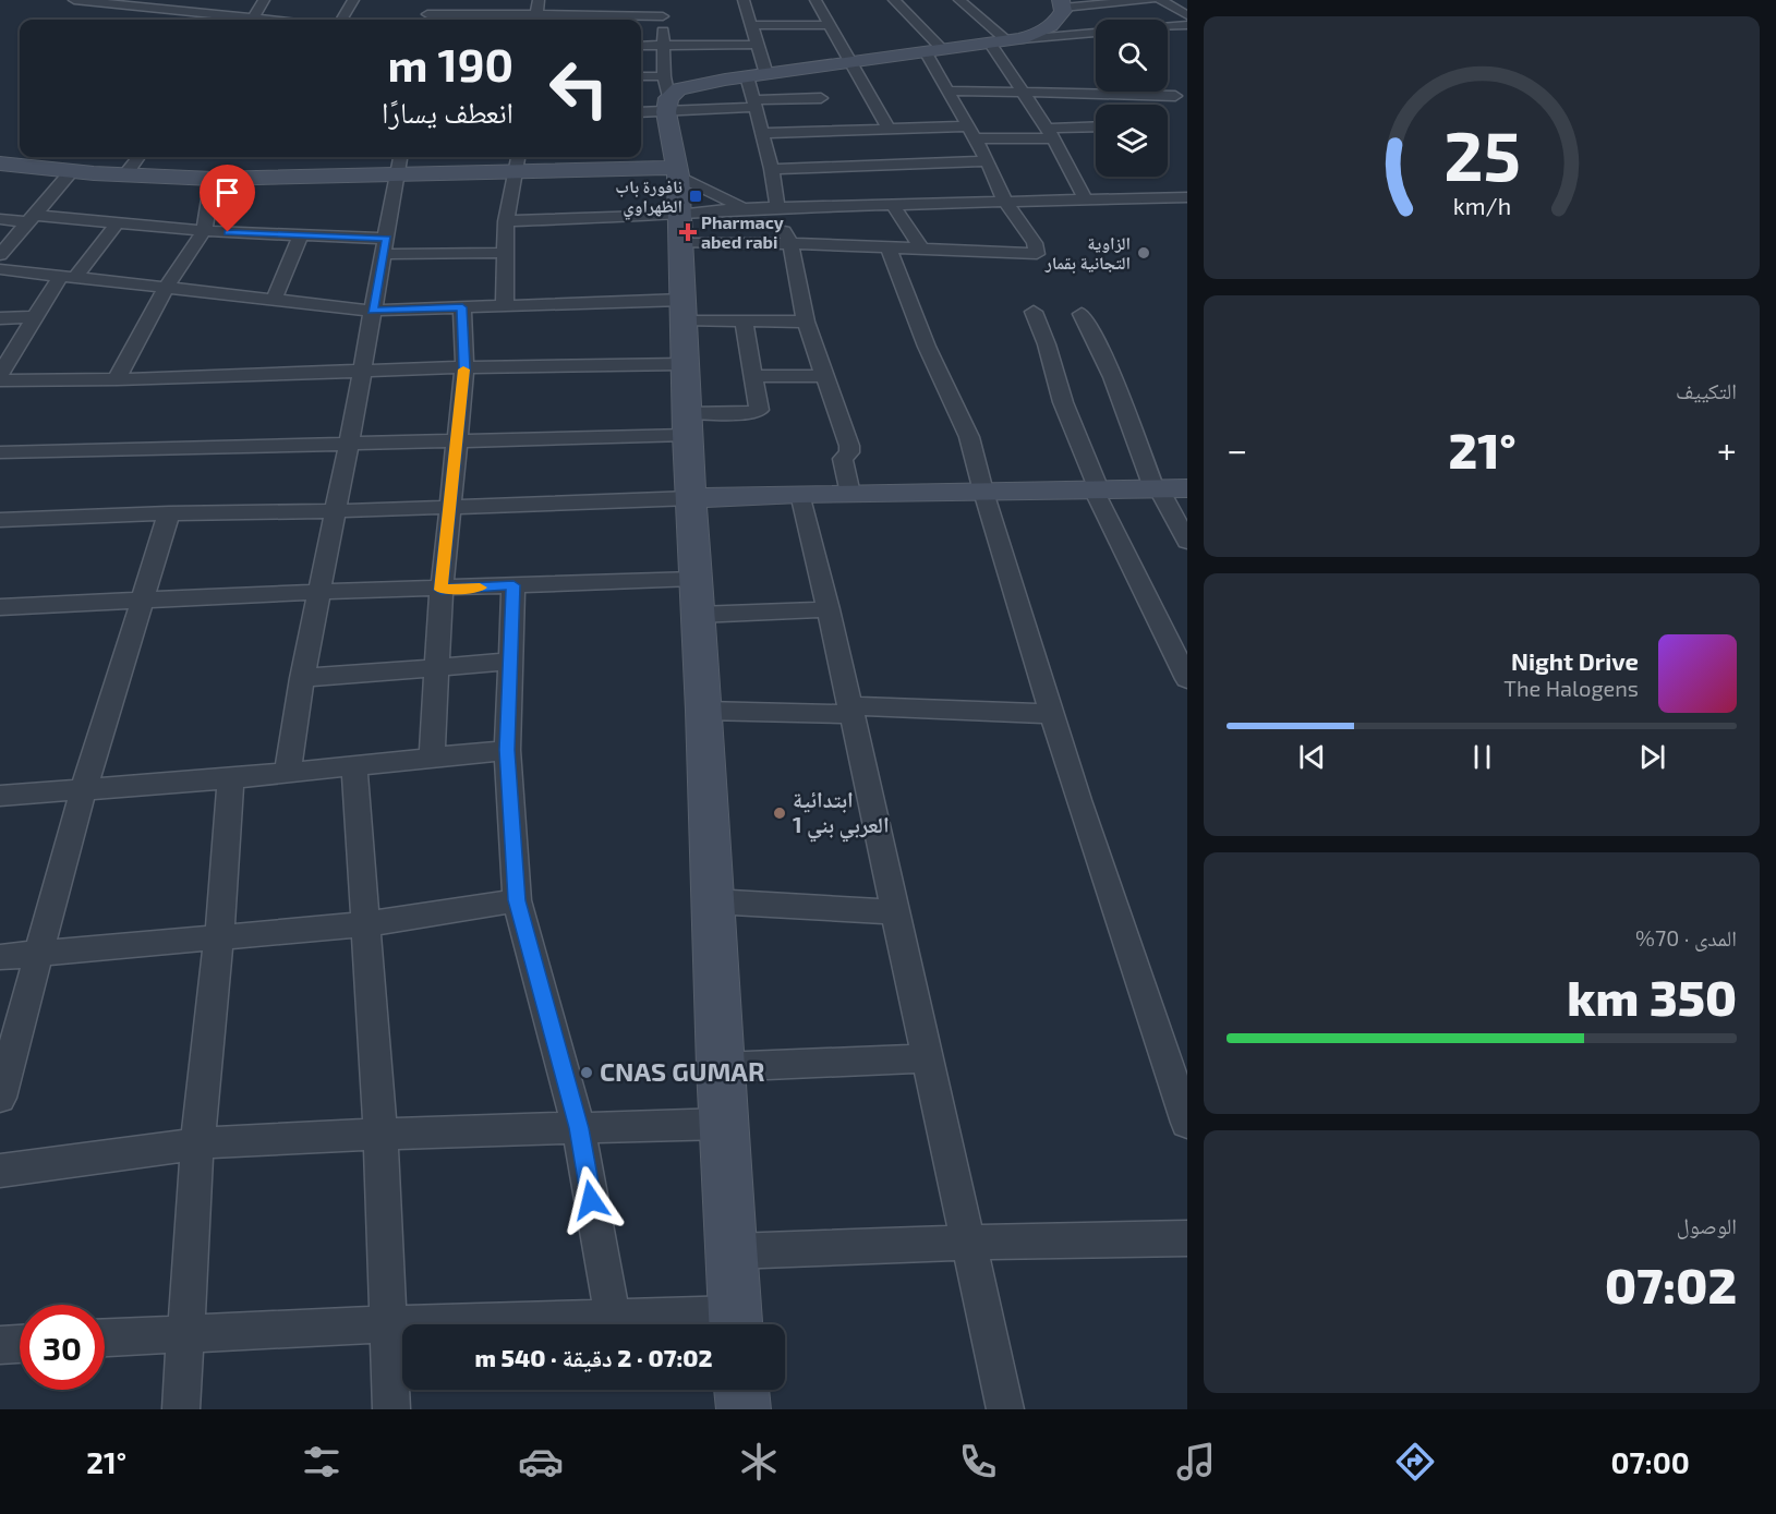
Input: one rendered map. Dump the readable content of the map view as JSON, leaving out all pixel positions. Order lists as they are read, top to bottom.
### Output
{
  "places": {
    "transit": ["نافورة باب الظهراوي"],
    "health": ["Pharmacy abed rabi"],
    "other": ["الزاوية التجانية بقمار", "ابتدائية العربي بني 1", "CNAS GUMAR"]
  },
  "page": {
    "turn": ["190 m", "انعطف يسارًا"],
    "tile": [
      "التكييف",
      ["المدى · 70%", "350 km"],
      ["الوصول", "07:02"]
    ],
    "heat": ["−", "21°", "+"],
    "song": ["Night Drive", "The Halogens"],
    "limit": "30",
    "trip": "07:02 · 2 دقيقة · 540 m",
    "tabs": ["07:00", "21°"],
    "gauge": ["25", "km/h"]
  }
}
